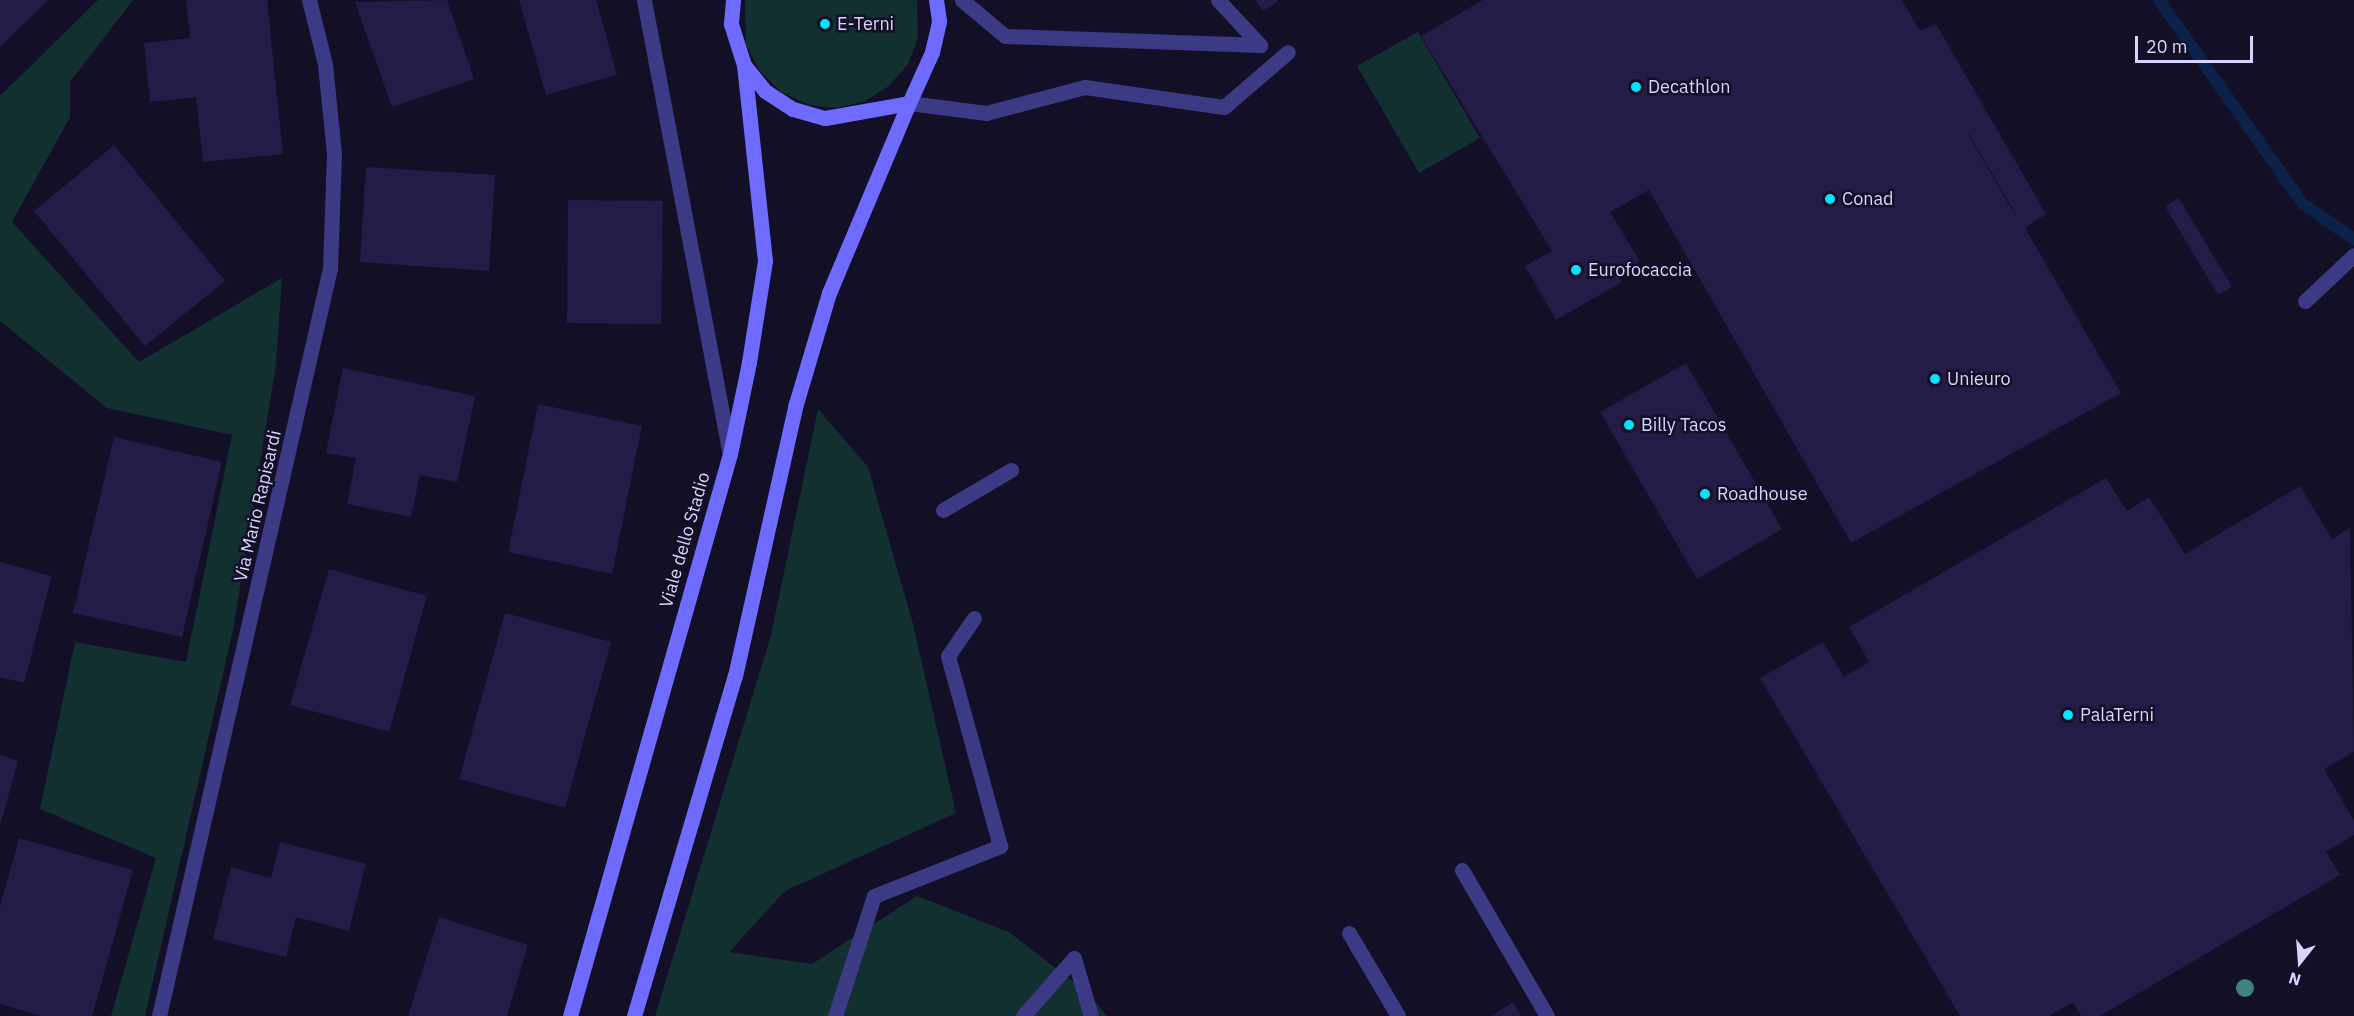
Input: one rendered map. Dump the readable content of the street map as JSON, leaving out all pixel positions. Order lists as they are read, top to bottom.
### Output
{
  "streets": {
    "main road": ["Viale dello Stadio"],
    "street": ["Via Mario Rapisardi"]
  },
  "places": [
    "E-Terni",
    "Decathlon",
    "Conad",
    "Eurofocaccia",
    "Unieuro",
    "Billy Tacos",
    "Roadhouse",
    "PalaTerni"
  ],
  "scale_bar": "20 m",
  "north": "bottom"
}
